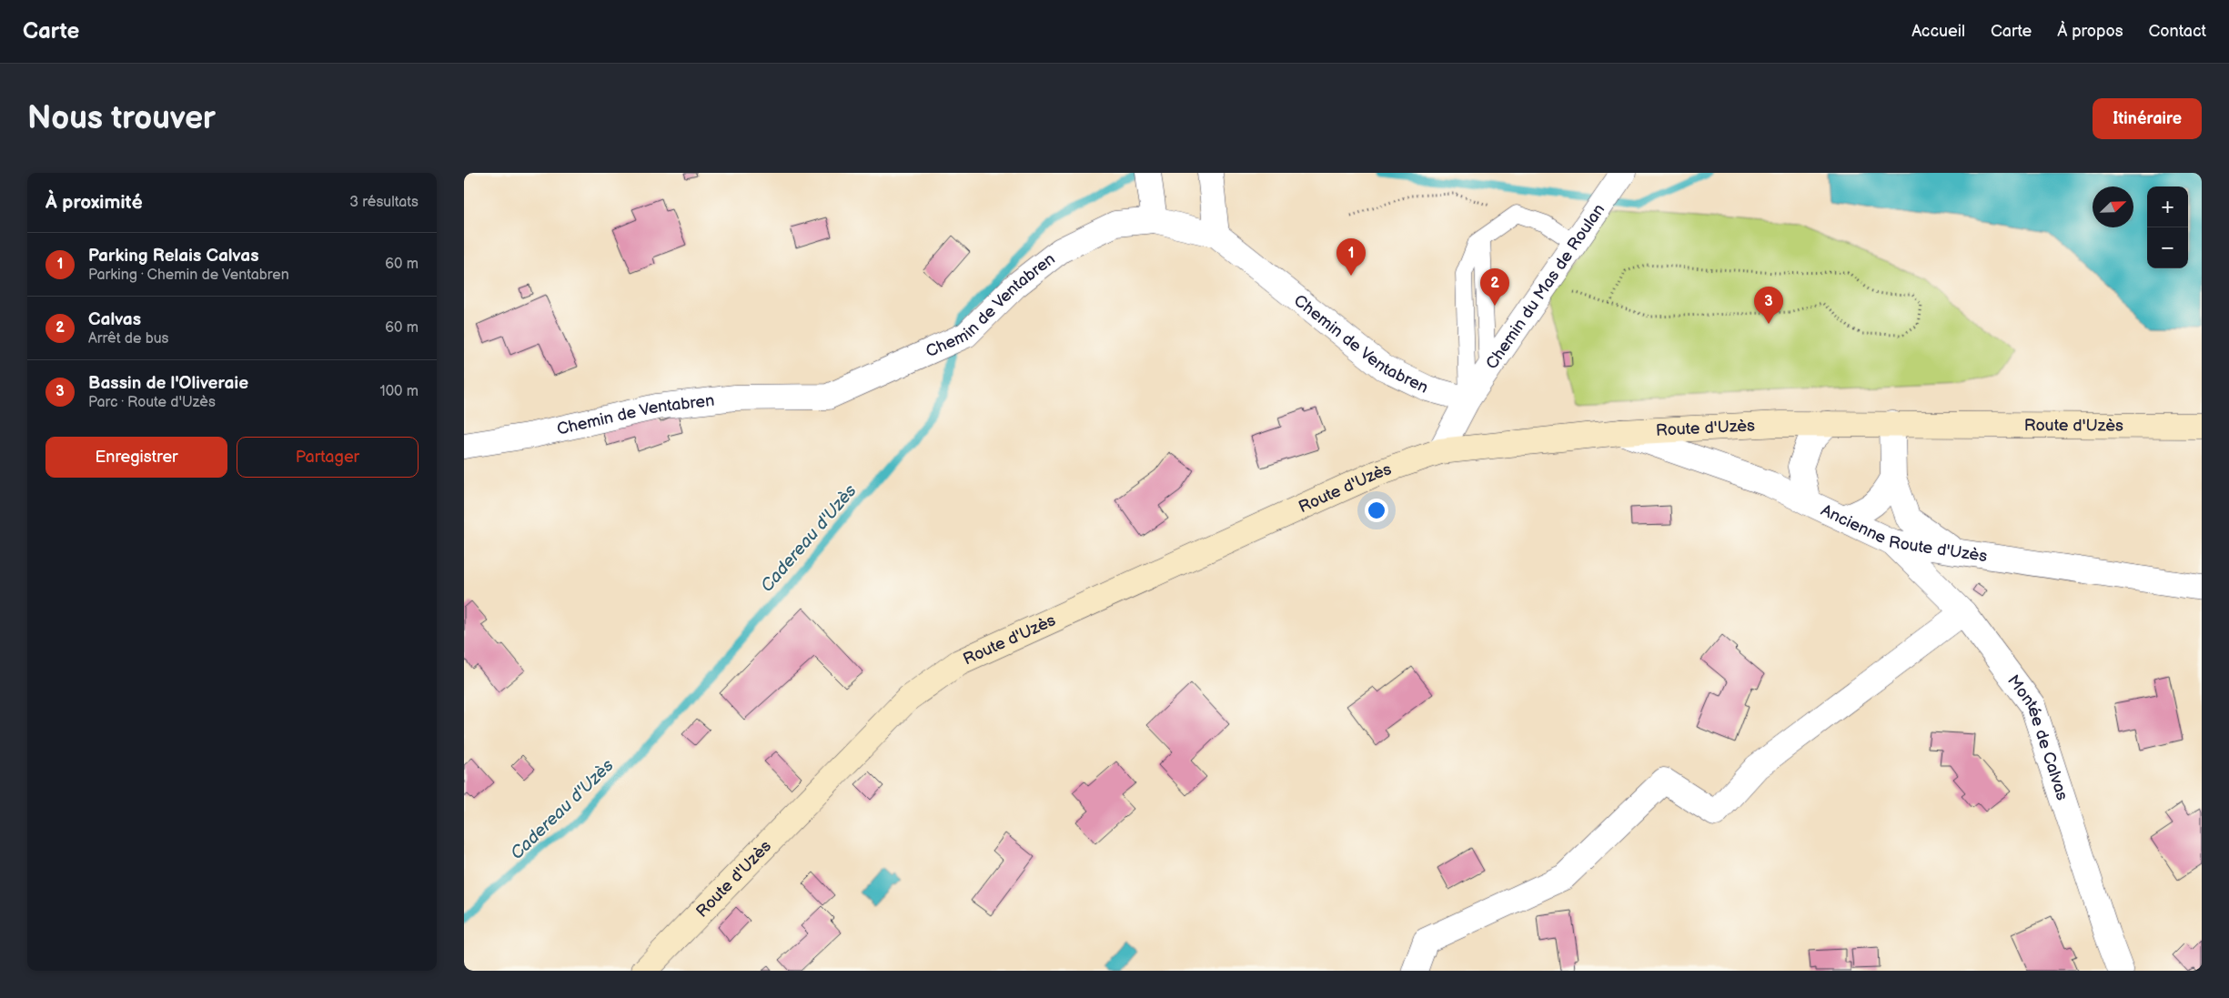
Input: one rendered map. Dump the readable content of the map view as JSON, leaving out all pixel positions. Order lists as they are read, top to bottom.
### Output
{
  "streets": {
    "main road": ["Route d'Uzès"],
    "street": [
      "Chemin du Mas de Roulan",
      "Chemin de Ventabren",
      "Ancienne Route d'Uzès",
      "Montée de Calvas"
    ]
  },
  "crossings": [
    ["Chemin du Mas de Roulan", "Chemin de Ventabren"],
    ["Chemin du Mas de Roulan", "Route d'Uzès"],
    ["Route d'Uzès", "Ancienne Route d'Uzès"],
    ["Ancienne Route d'Uzès", "Montée de Calvas"]
  ],
  "water": ["Cadereau d'Uzès"],
  "north": "top right",
  "page": {
    "header": "Carte",
    "nav": [
      "Accueil",
      "Carte",
      "À propos",
      "Contact"
    ],
    "buttons": [
      "Itinéraire",
      ["Enregistrer", "Partager"]
    ],
    "title": "Nous trouver",
    "heading": ["À proximité", "3 résultats"],
    "map_buttons": ["+", "−"],
    "list": [
      {
        "mark": "1",
        "name": "Parking Relais Calvas",
        "note": "Parking · Chemin de Ventabren",
        "value": "60 m"
      },
      {
        "mark": "2",
        "name": "Calvas",
        "note": "Arrêt de bus",
        "value": "60 m"
      },
      {
        "mark": "3",
        "name": "Bassin de l'Oliveraie",
        "note": "Parc · Route d'Uzès",
        "value": "100 m"
      }
    ],
    "pins": ["1", "2", "3"]
  }
}
